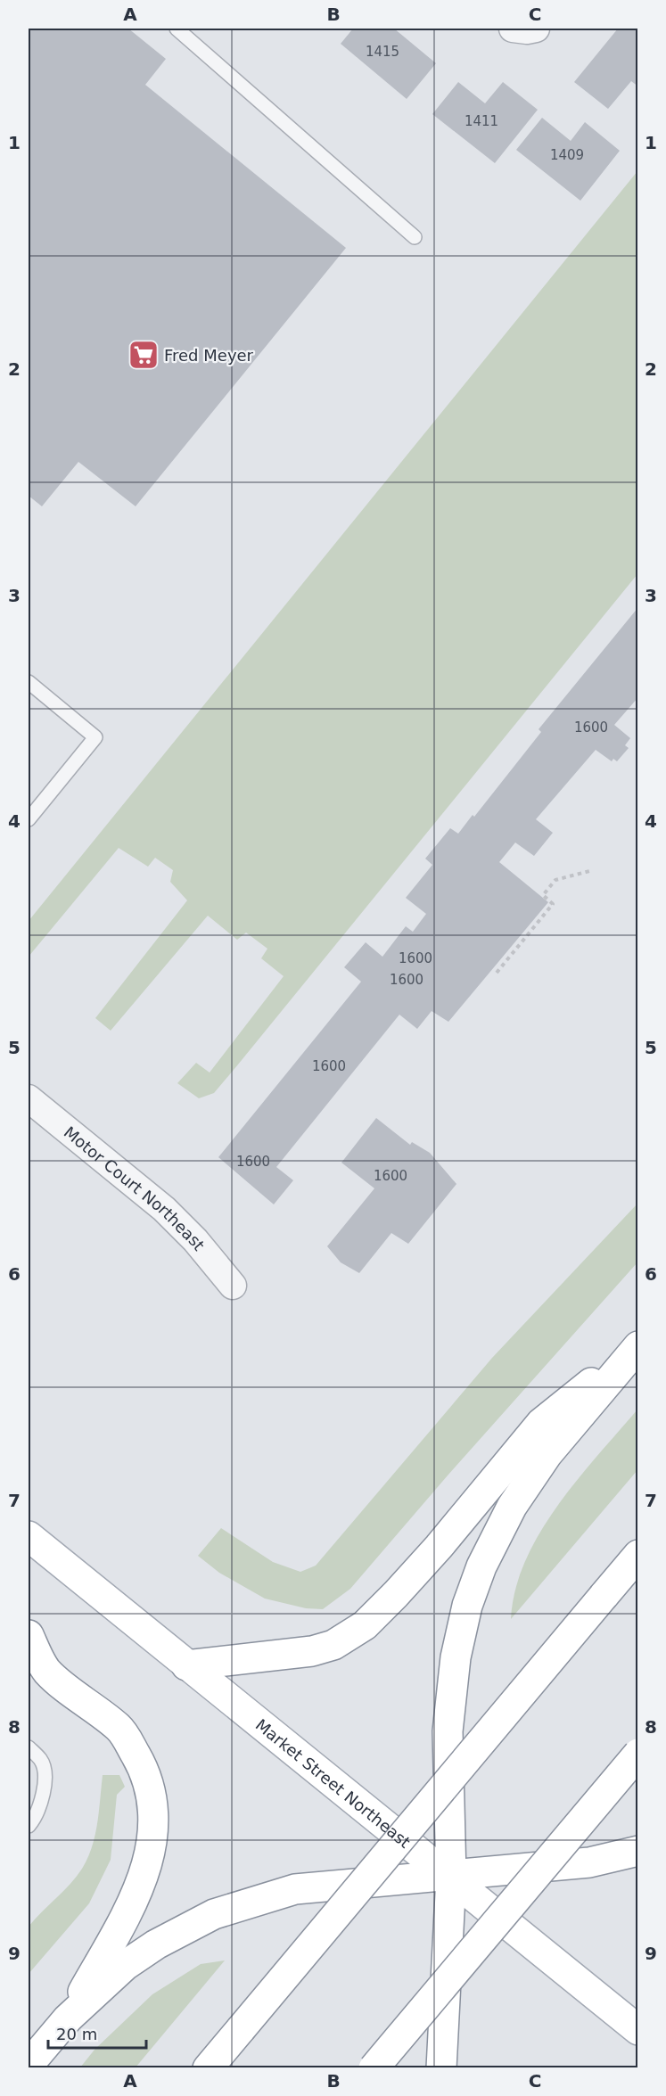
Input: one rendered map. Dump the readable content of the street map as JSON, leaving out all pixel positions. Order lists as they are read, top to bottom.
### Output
{
  "streets": {
    "main road": ["Market Street Northeast"],
    "street": ["Motor Court Northeast"]
  },
  "places": {
    "supermarket": ["Fred Meyer"]
  },
  "house_numbers": [
    "1415",
    "1411",
    "1409",
    "1600",
    "1600",
    "1600",
    "1600",
    "1600",
    "1600"
  ],
  "scale_bar": "20 m",
  "grid": {
    "columns": ["A", "B", "C"],
    "rows": [
      "1",
      "2",
      "3",
      "4",
      "5",
      "6",
      "7",
      "8",
      "9"
    ]
  }
}
